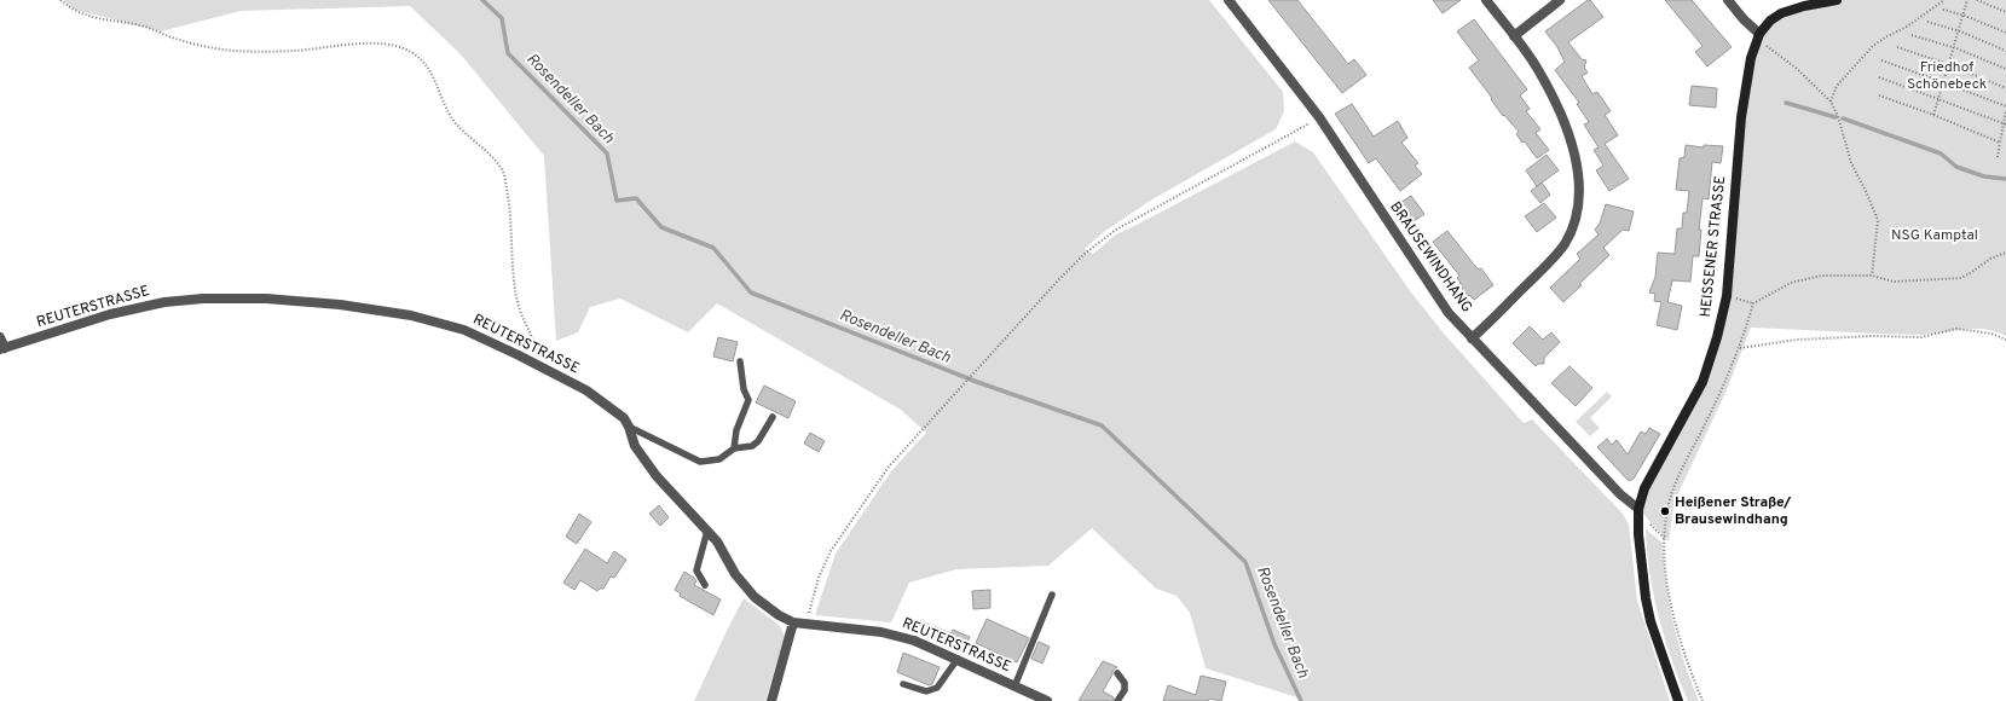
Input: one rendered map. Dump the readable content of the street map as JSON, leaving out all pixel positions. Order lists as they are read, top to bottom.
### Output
{
  "streets": {
    "street": ["HEISSENER STRASSE", "BRAUSEWINDHANG", "REUTERSTRASSE"]
  },
  "crossings": [
    ["HEISSENER STRASSE", "BRAUSEWINDHANG"]
  ],
  "water": ["Rosendeller Bach"],
  "parks": ["Friedhof Schönebeck", "NSG Kamptal"],
  "places": ["Heißener Straße/ Brausewindhang"]
}
